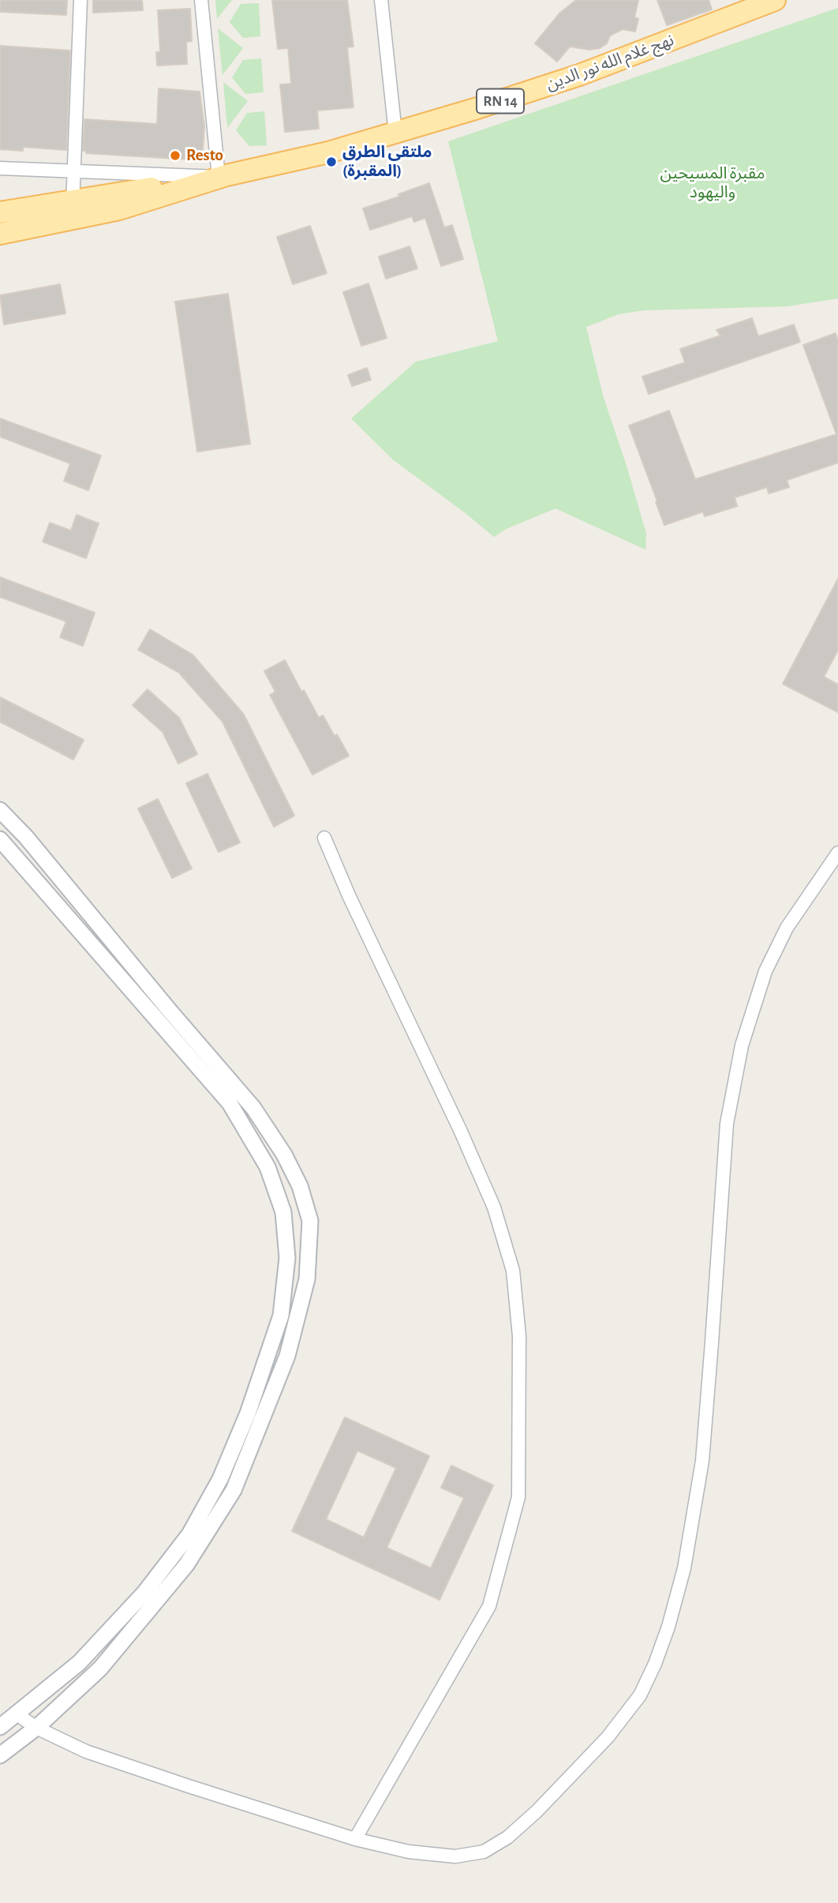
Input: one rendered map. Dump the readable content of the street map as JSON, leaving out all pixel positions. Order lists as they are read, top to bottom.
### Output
{
  "streets": {
    "main road": ["نهج غلام الله نور الدين", "RN 14"]
  },
  "crossings": [
    ["نهج غلام الله نور الدين", "RN 14"]
  ],
  "parks": ["مقبرة المسيحين واليهود"],
  "places": ["Resto", "ملتقى الطرق (المقبرة)"]
}
